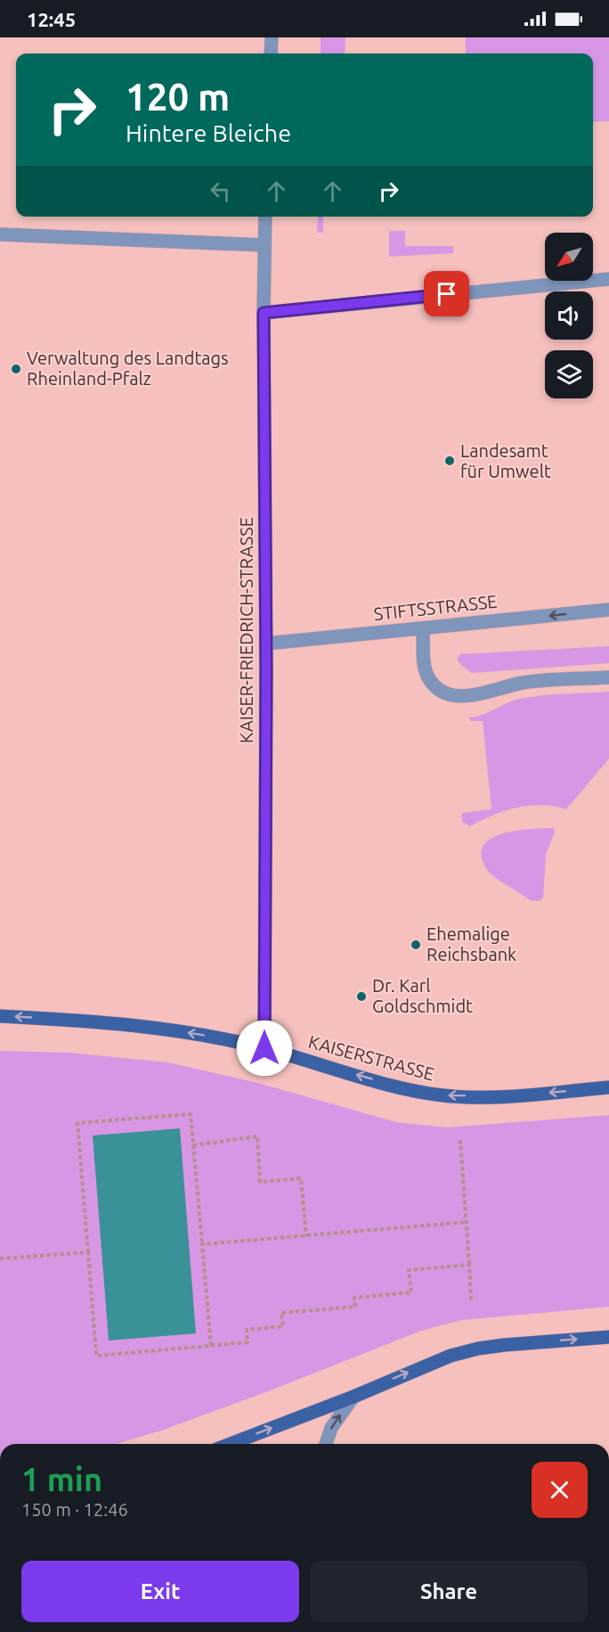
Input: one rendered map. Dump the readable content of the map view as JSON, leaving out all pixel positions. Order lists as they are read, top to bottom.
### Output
{
  "streets": {
    "main road": ["KAISERSTRASSE"],
    "street": ["STIFTSSTRASSE", "KAISER-FRIEDRICH-STRASSE"]
  },
  "crossings": [
    ["STIFTSSTRASSE", "KAISER-FRIEDRICH-STRASSE"],
    ["KAISER-FRIEDRICH-STRASSE", "KAISERSTRASSE"]
  ],
  "one_way": ["STIFTSSTRASSE", "KAISERSTRASSE"],
  "places": [
    "Verwaltung des Landtags Rheinland-Pfalz",
    "Landesamt für Umwelt",
    "Ehemalige Reichsbank",
    "Dr. Karl Goldschmidt"
  ],
  "north": "bottom left",
  "page": {
    "status": "12:45",
    "turn": ["120 m", "Hintere Bleiche"],
    "heading": ["1 min", "150 m · 12:46"],
    "buttons": ["Exit", "Share"]
  }
}
